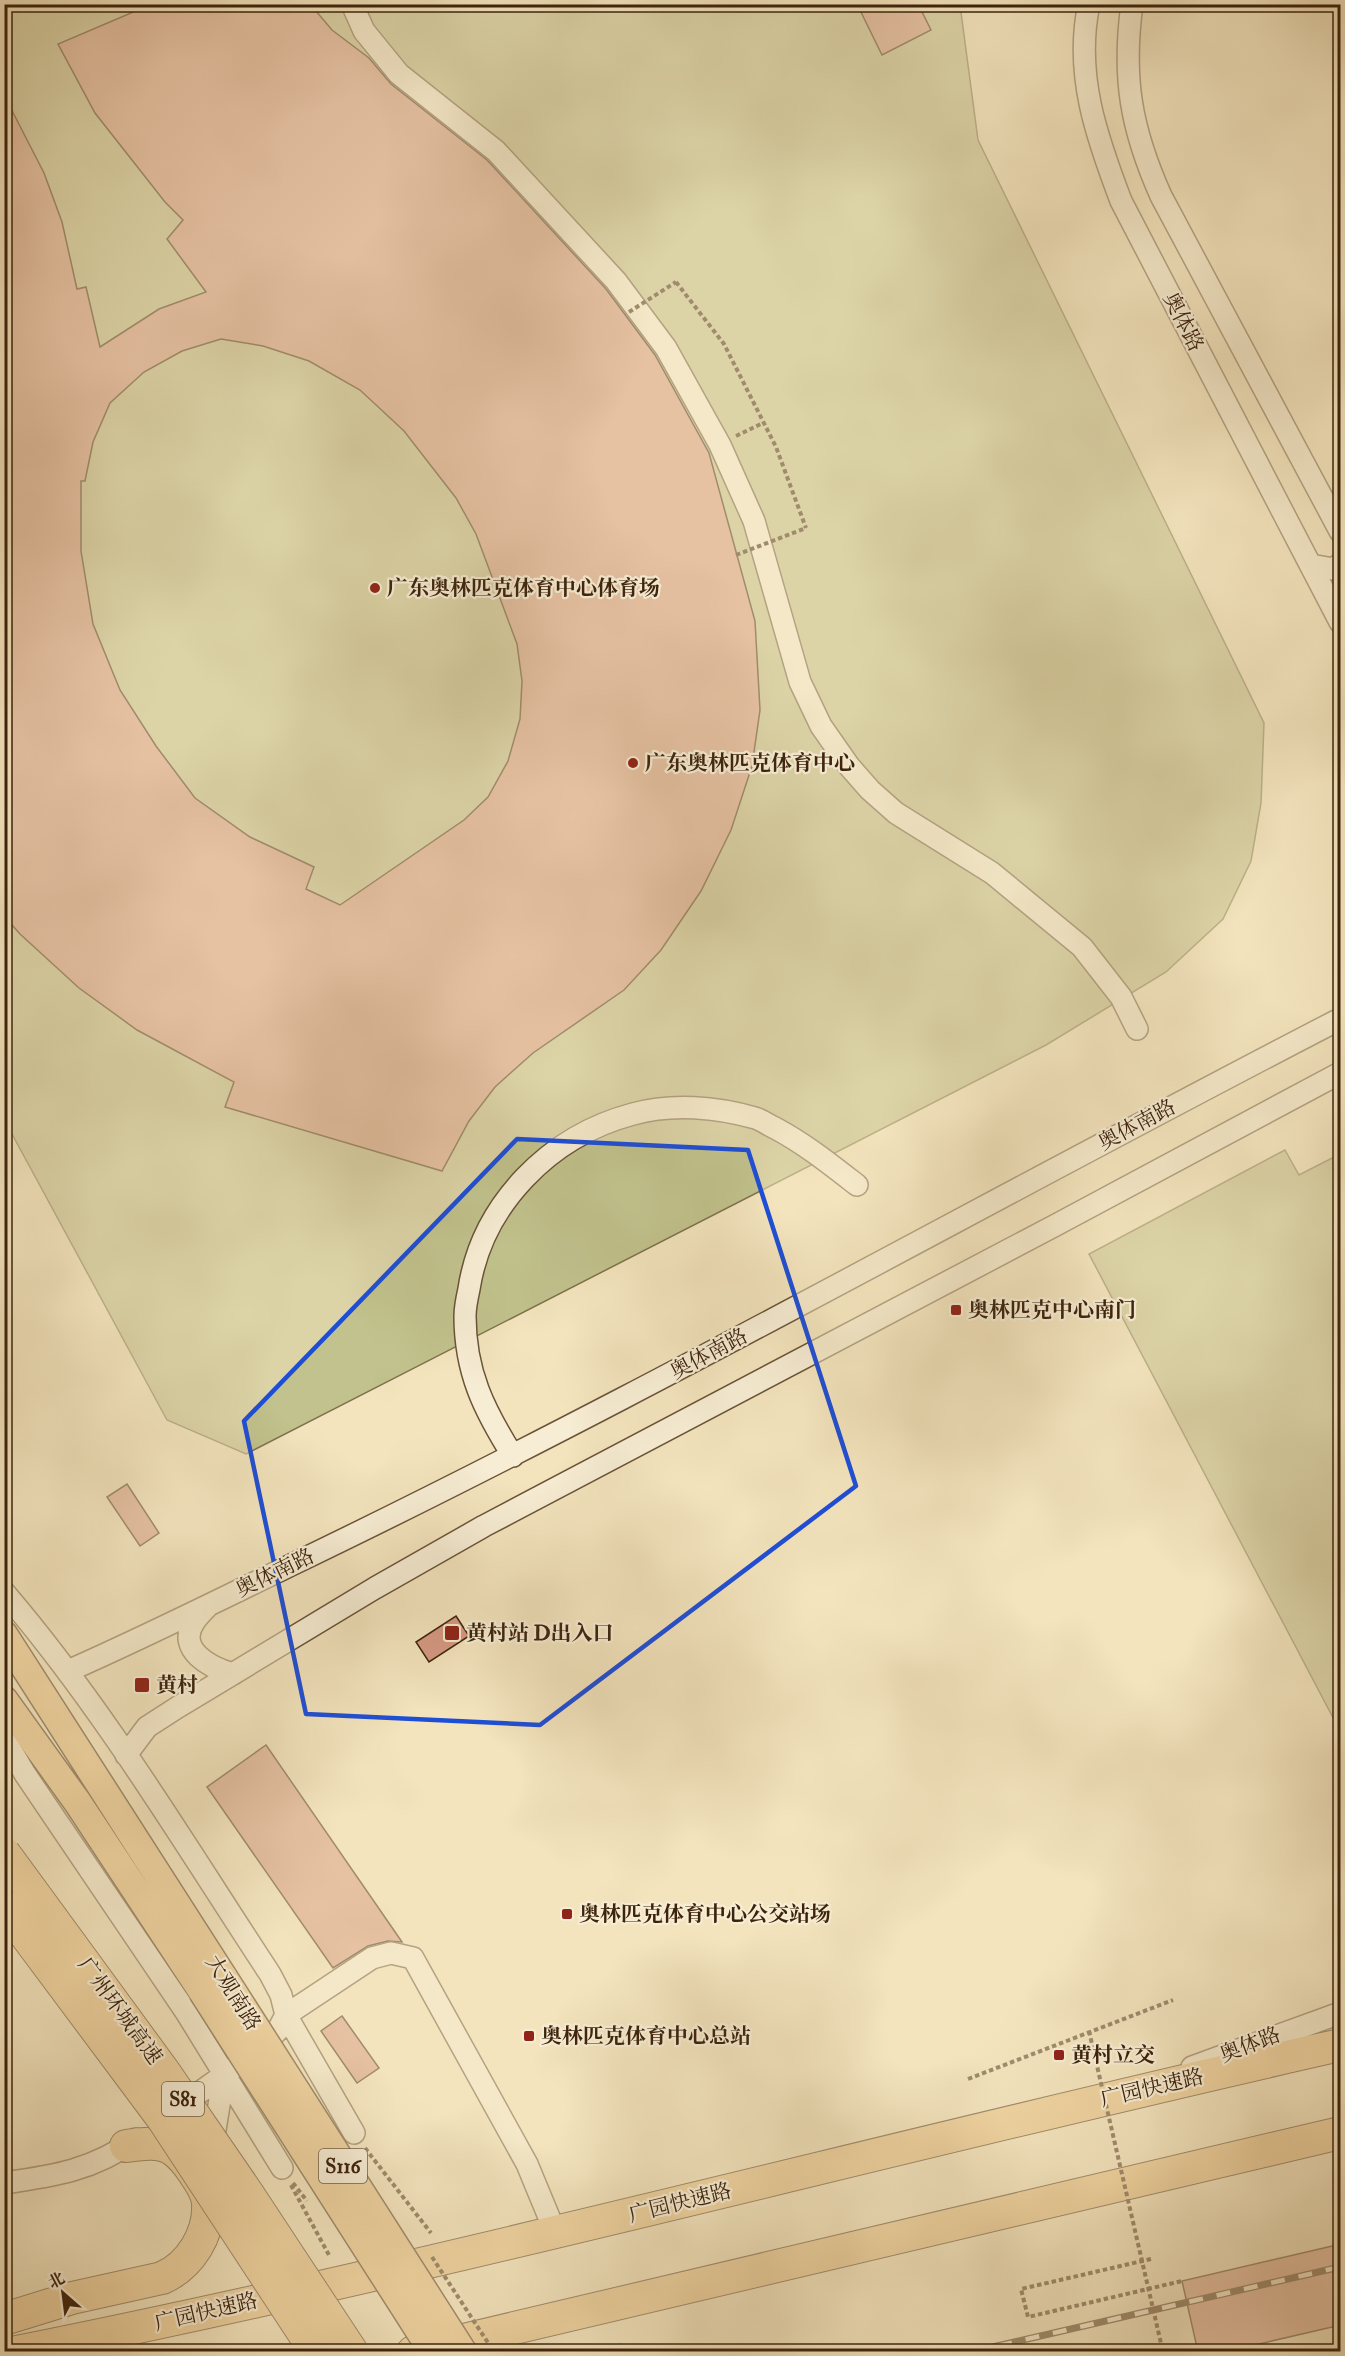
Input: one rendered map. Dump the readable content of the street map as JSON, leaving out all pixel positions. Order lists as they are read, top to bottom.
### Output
{
  "streets": {
    "highway": ["广州环城高速", "广园快速路", "S81"],
    "main road": ["大观南路", "S116"],
    "street": ["奥体路", "奥体南路"]
  },
  "crossings": [
    ["奥体路", "广园快速路"]
  ],
  "places": {
    "other": ["广东奥林匹克体育中心体育场", "广东奥林匹克体育中心"],
    "transit": [
      "奥林匹克中心南门",
      "黄村站 D出入口",
      "黄村",
      "奥林匹克体育中心公交站场",
      "奥林匹克体育中心总站",
      "黄村立交"
    ]
  },
  "north": "top left"
}
